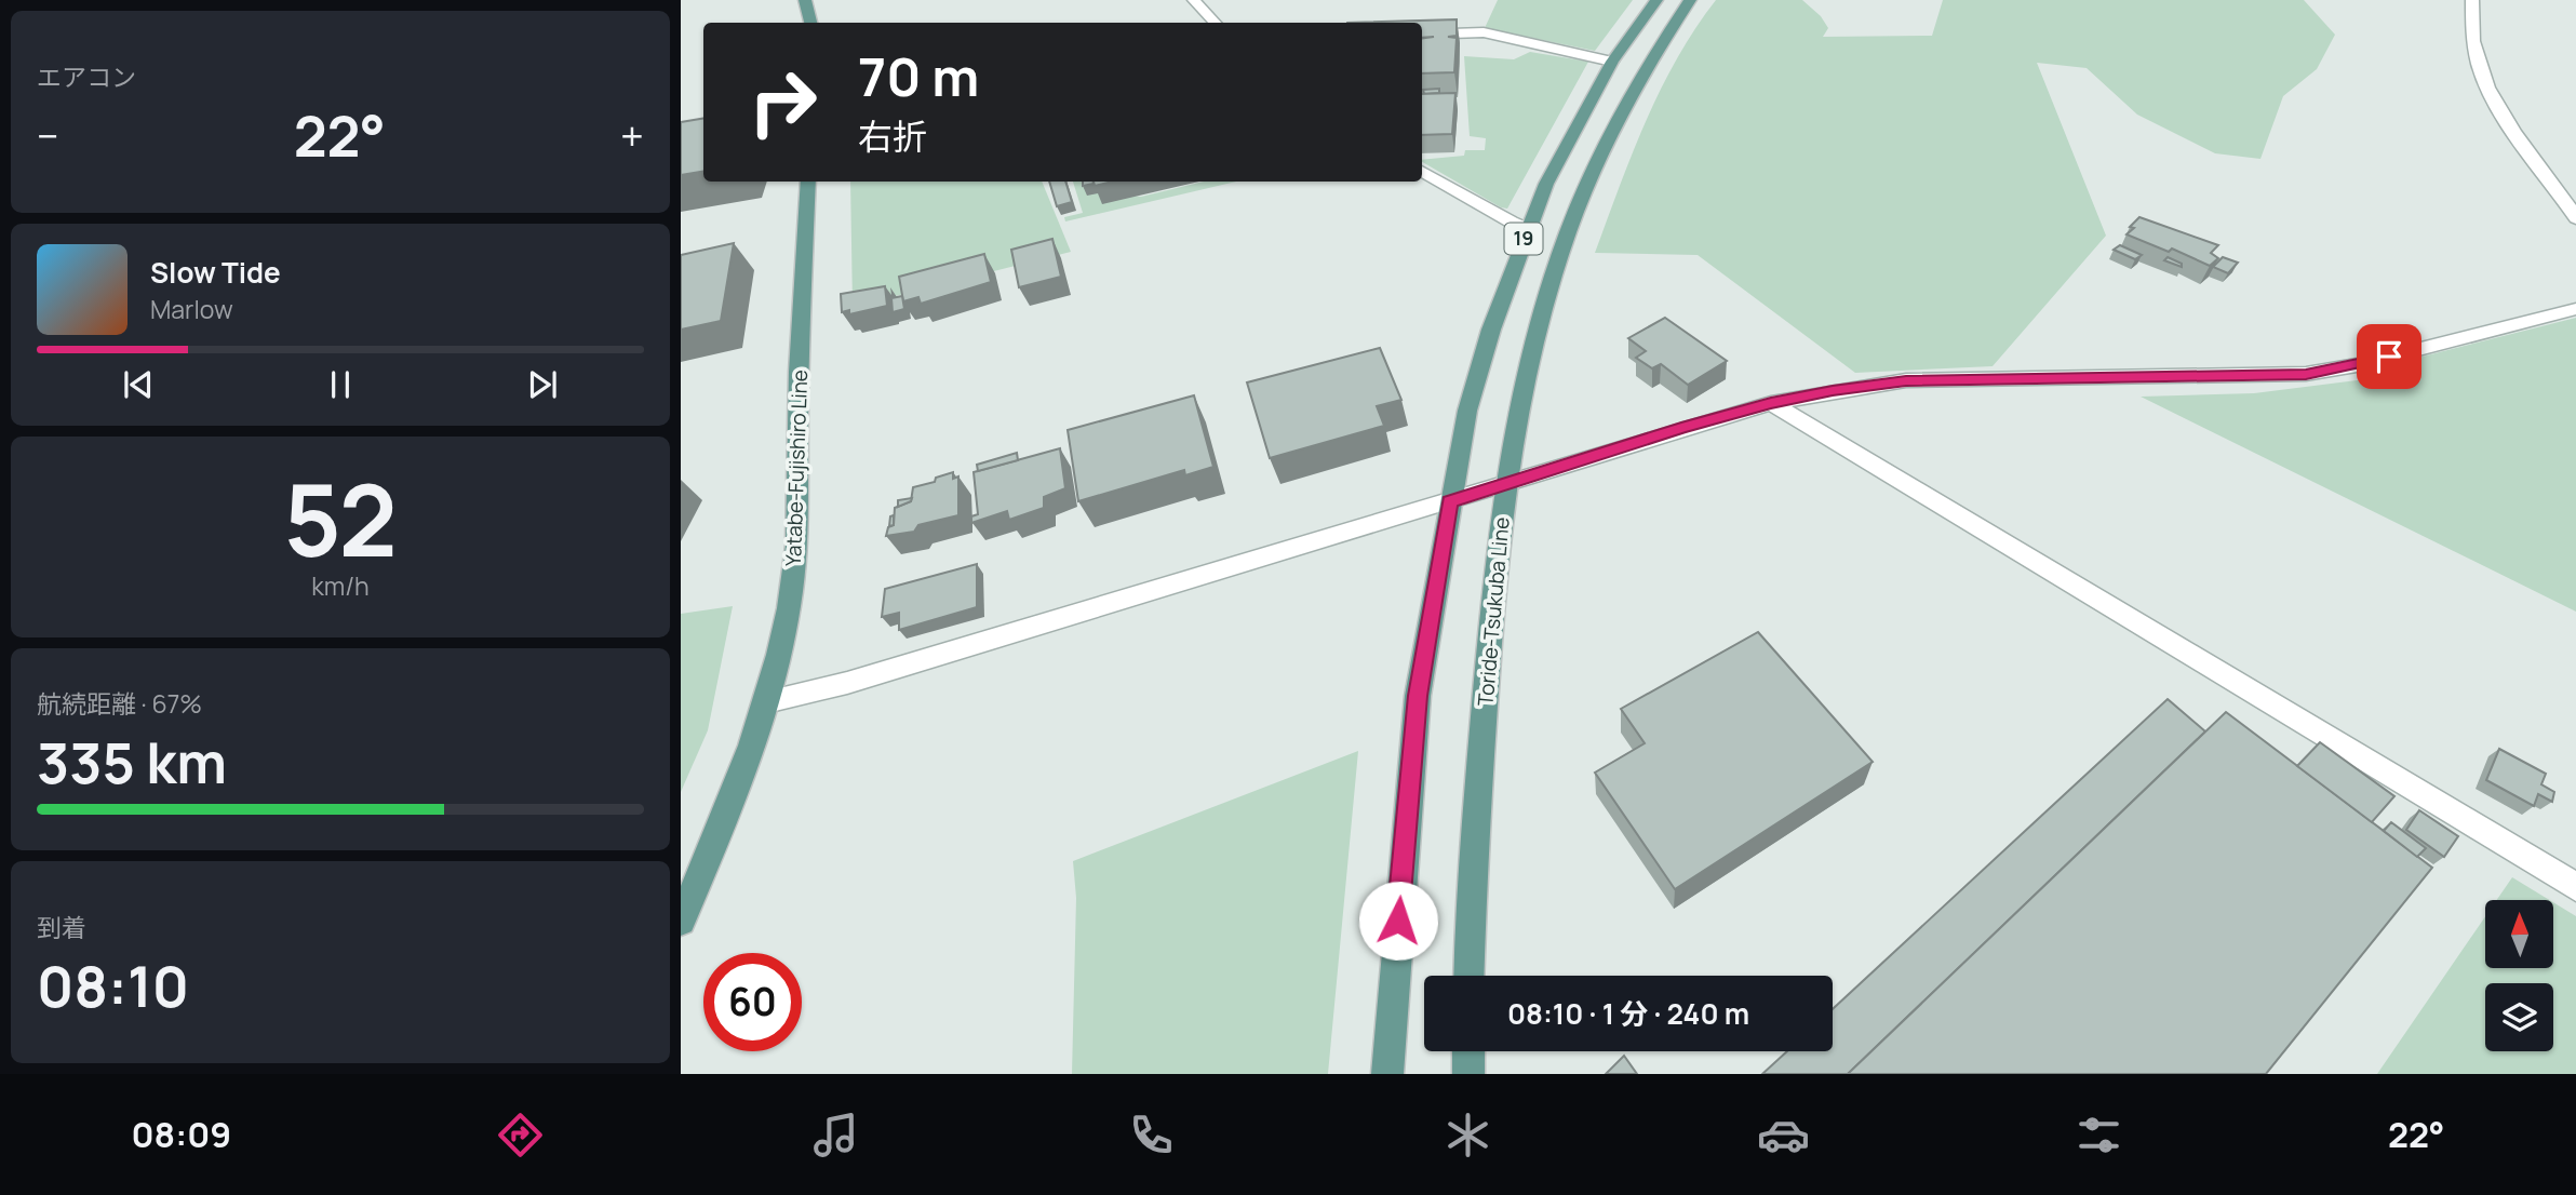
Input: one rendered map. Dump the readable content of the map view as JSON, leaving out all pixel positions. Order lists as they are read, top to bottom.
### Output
{
  "streets": {
    "main road": ["19", "Yatabe-Fujishiro Line", "Toride-Tsukuba Line"]
  },
  "north": "top",
  "page": {
    "tile": [
      "エアコン",
      ["52", "km/h"],
      ["航続距離 · 67%", "335 km"],
      ["到着", "08:10"]
    ],
    "turn": ["70 m", "右折"],
    "heat": ["−", "22°", "+"],
    "song": ["Slow Tide", "Marlow"],
    "limit": "60",
    "trip": "08:10 · 1 分 · 240 m",
    "tabs": ["08:09", "22°"]
  }
}
